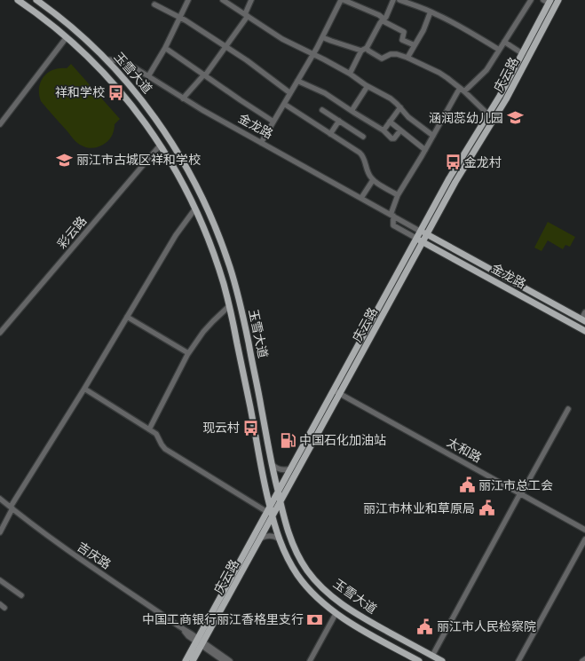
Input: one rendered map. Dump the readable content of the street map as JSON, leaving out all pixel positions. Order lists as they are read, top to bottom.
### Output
{
  "streets": {
    "main road": ["玉雪大道", "庆云路", "金龙路"],
    "street": ["彩云路", "太和路", "吉庆路"]
  },
  "crossings": [
    ["玉雪大道", "庆云路"],
    ["玉雪大道", "金龙路"],
    ["玉雪大道", "彩云路"],
    ["庆云路", "金龙路"],
    ["庆云路", "太和路"],
    ["庆云路", "吉庆路"]
  ],
  "places": {
    "bus stop": ["祥和学校", "金龙村", "现云村"],
    "school or university": ["涵润蕊幼儿园", "丽江市古城区祥和学校"],
    "fuel station": ["中国石化加油站"],
    "public building": ["丽江市总工会", "丽江市林业和草原局", "丽江市人民检察院"],
    "bank": ["中国工商银行丽江香格里支行"]
  }
}
